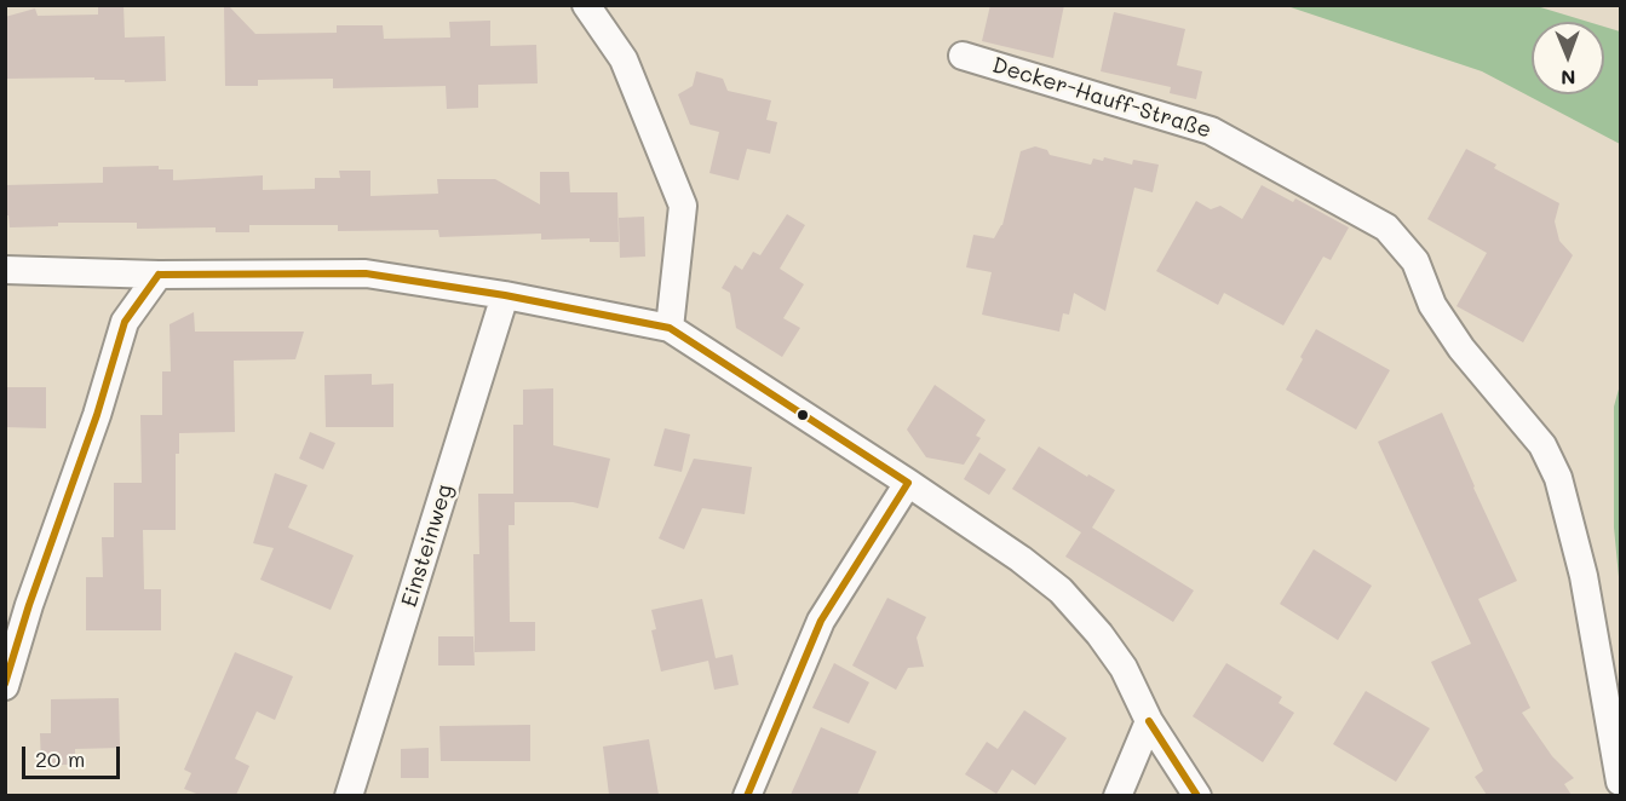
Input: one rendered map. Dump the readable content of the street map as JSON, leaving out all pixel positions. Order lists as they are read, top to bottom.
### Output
{
  "streets": {
    "street": ["Decker-Hauff-Straße", "Einsteinweg"]
  },
  "scale_bar": "20 m",
  "north": "bottom"
}
